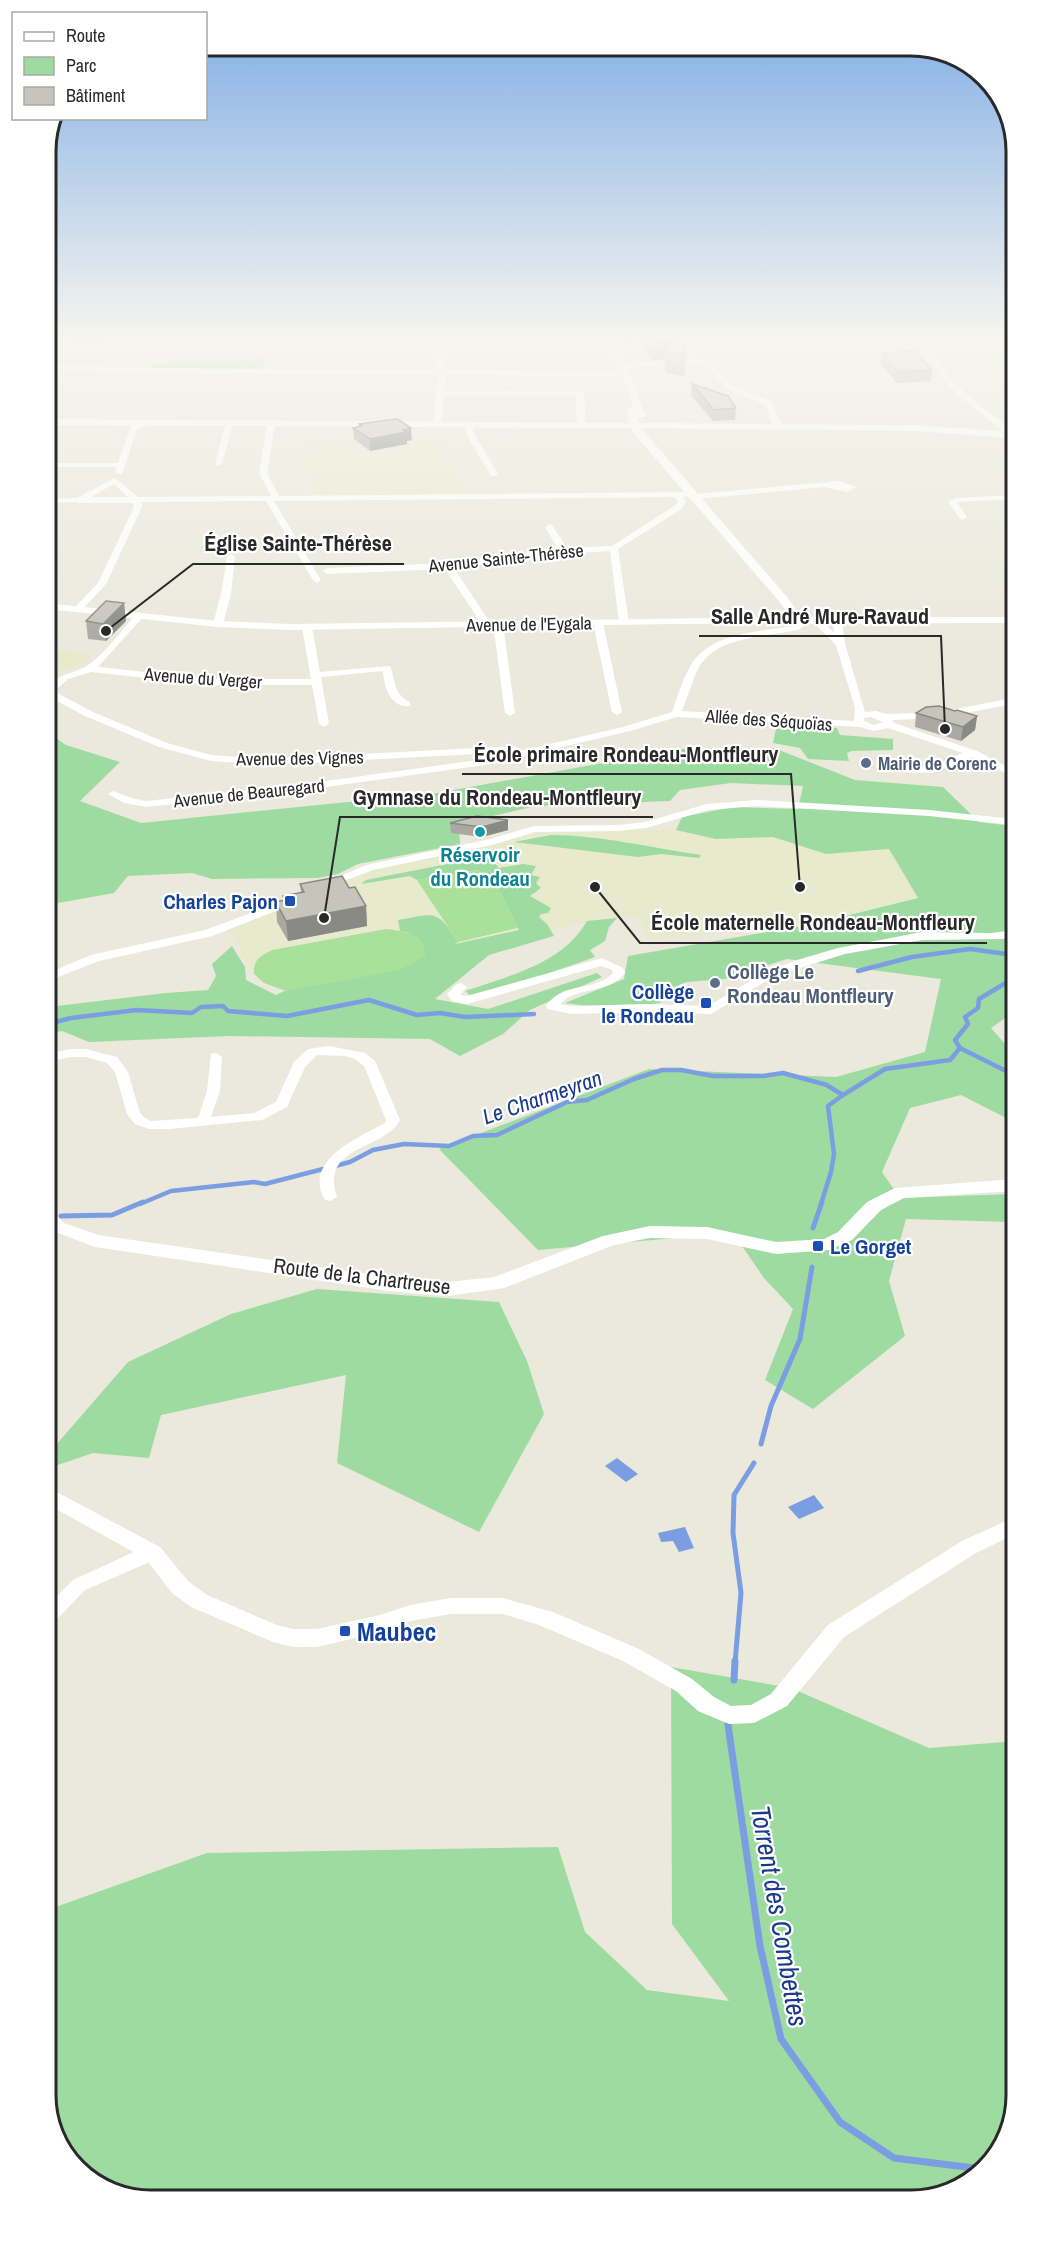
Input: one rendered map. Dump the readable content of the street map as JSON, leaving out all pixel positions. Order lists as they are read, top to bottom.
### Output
{
  "streets": {
    "main road": ["Route de la Chartreuse"],
    "street": [
      "Avenue Sainte-Thérèse",
      "Avenue de l'Eygala",
      "Avenue du Verger",
      "Allée des Séquoïas",
      "Avenue des Vignes",
      "Avenue de Beauregard"
    ]
  },
  "crossings": [
    ["Avenue de l'Eygala", "Avenue des Vignes"],
    ["Avenue du Verger", "Avenue des Vignes"],
    ["Allée des Séquoïas", "Avenue de Beauregard"],
    ["Avenue des Vignes", "Avenue de Beauregard"]
  ],
  "water": ["Le Charmeyran", "Torrent des Combettes"],
  "places": {
    "other": [
      "Église Sainte-Thérèse",
      "Salle André Mure-Ravaud",
      "Mairie de Corenc",
      "Réservoir du Rondeau",
      "École maternelle Rondeau-Montfleury",
      "École primaire Rondeau-Montfleury",
      "Gymnase du Rondeau-Montfleury",
      "Collège Le Rondeau Montfleury"
    ],
    "transit": [
      "Charles Pajon",
      "Collège le Rondeau",
      "Le Gorget",
      "Maubec"
    ]
  },
  "legend": ["Route", "Parc", "Bâtiment"]
}
